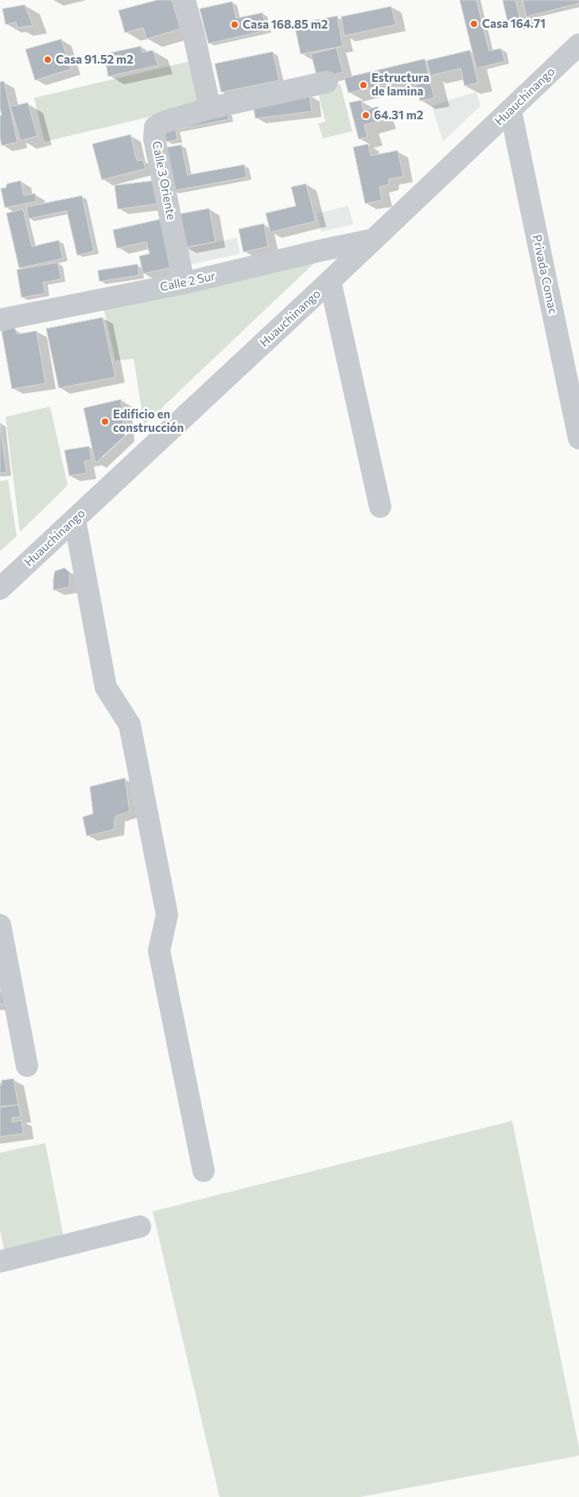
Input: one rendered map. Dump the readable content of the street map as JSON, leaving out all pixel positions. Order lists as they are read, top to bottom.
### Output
{
  "streets": {
    "street": [
      "Huauchinango",
      "Calle 3 Oriente",
      "Privada Comac",
      "Calle 2 Sur"
    ]
  },
  "crossings": [
    ["Huauchinango", "Privada Comac"],
    ["Huauchinango", "Calle 2 Sur"],
    ["Calle 3 Oriente", "Calle 2 Sur"]
  ],
  "places": [
    "Casa 164.71",
    "Casa 168.85 m2",
    "Casa 91.52 m2",
    "Estructura de lamina",
    "64.31 m2",
    "Edificio en construcción"
  ]
}
